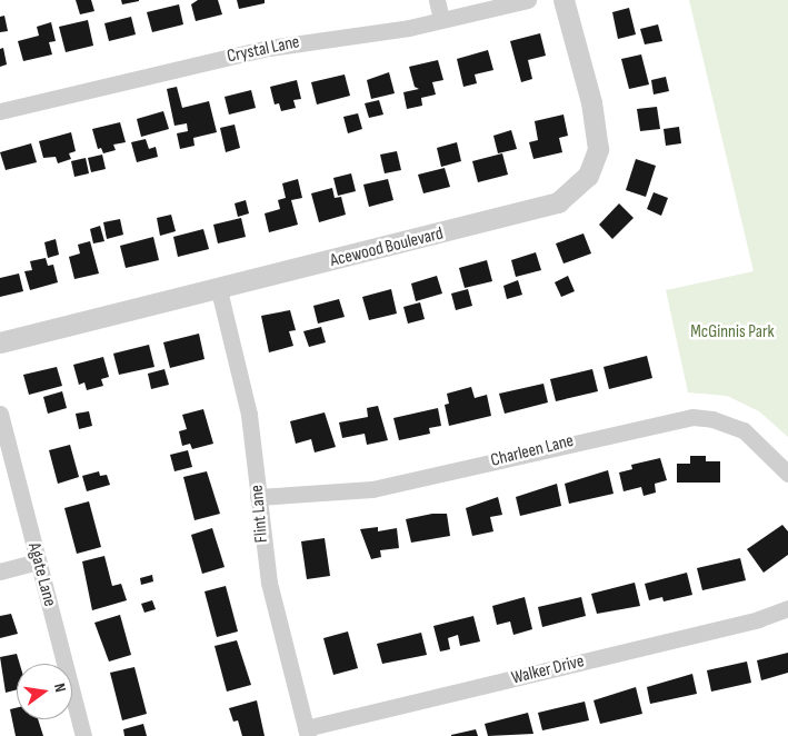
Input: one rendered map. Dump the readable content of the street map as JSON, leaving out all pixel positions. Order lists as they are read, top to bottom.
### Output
{
  "streets": {
    "street": [
      "Crystal Lane",
      "Acewood Boulevard",
      "Charleen Lane",
      "Flint Lane",
      "Agate Lane",
      "Walker Drive"
    ]
  },
  "crossings": [
    ["Acewood Boulevard", "Flint Lane"],
    ["Charleen Lane", "Flint Lane"],
    ["Flint Lane", "Walker Drive"]
  ],
  "parks": ["McGinnis Park"],
  "north": "right"
}
